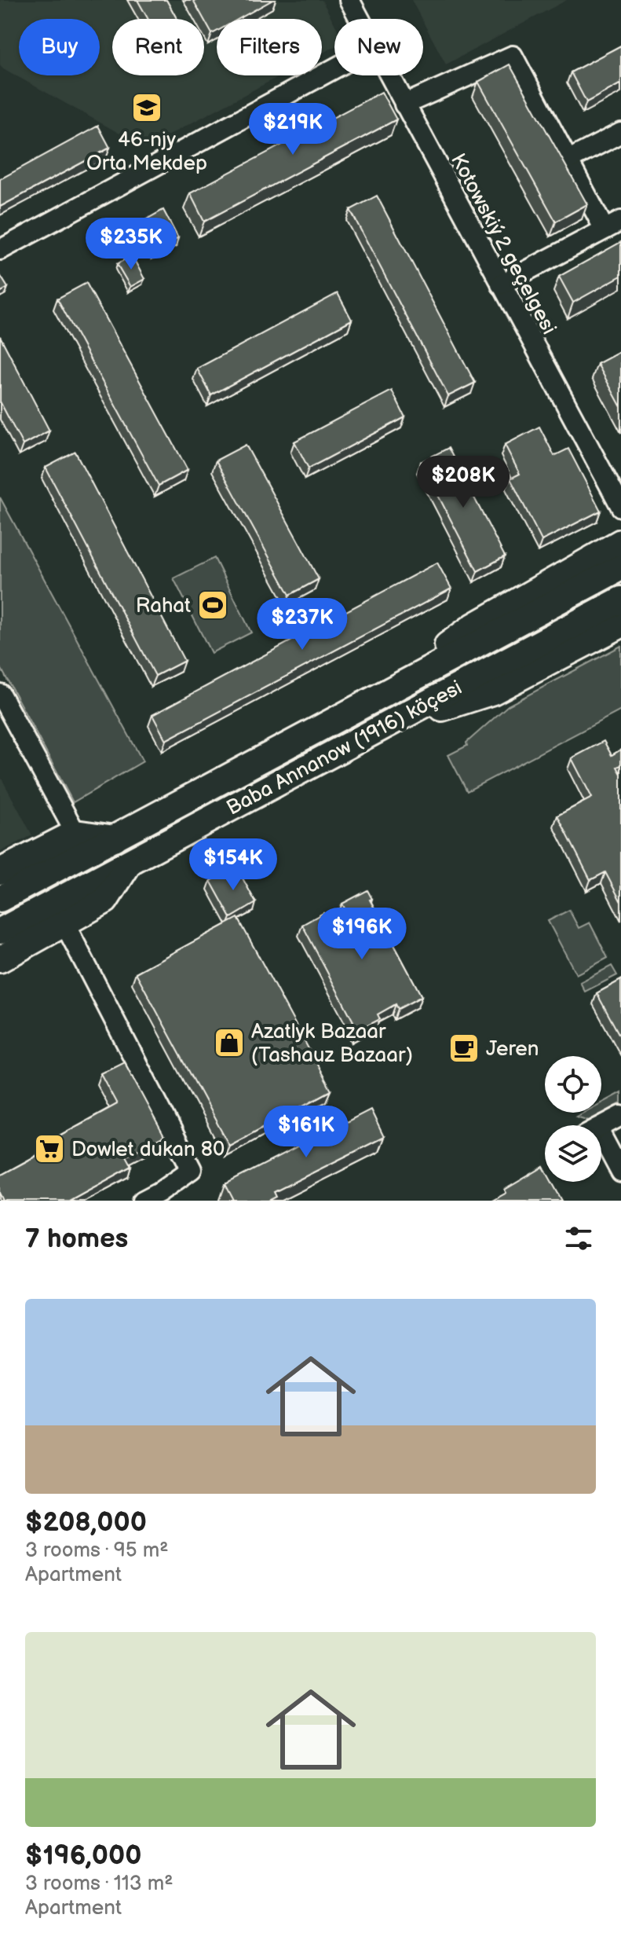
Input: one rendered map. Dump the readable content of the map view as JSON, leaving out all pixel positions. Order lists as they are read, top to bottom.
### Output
{
  "streets": {
    "main road": ["Baba Annanow (1916) köçesi"],
    "street": ["Kotowskiý 2 geçelgesi"]
  },
  "places": {
    "school or university": ["46-njy Orta Mekdep"],
    "sports": ["Rahat"],
    "shop": ["Azatlyk Bazaar (Tashauz Bazaar)"],
    "cafe": ["Jeren"],
    "supermarket": ["Dowlet dukan 80"]
  },
  "page": {
    "chip": [
      "Buy",
      "Rent",
      "Filters",
      "New"
    ],
    "price": [
      "$219K",
      "$235K",
      "$208K",
      "$237K",
      "$154K",
      "$196K",
      "$161K"
    ],
    "heading": "7 homes",
    "list": [
      {
        "name": "$208,000",
        "note": "3 rooms · 95 m² · Apartment"
      },
      {
        "name": "$196,000",
        "note": "3 rooms · 113 m² · Apartment"
      }
    ]
  }
}
